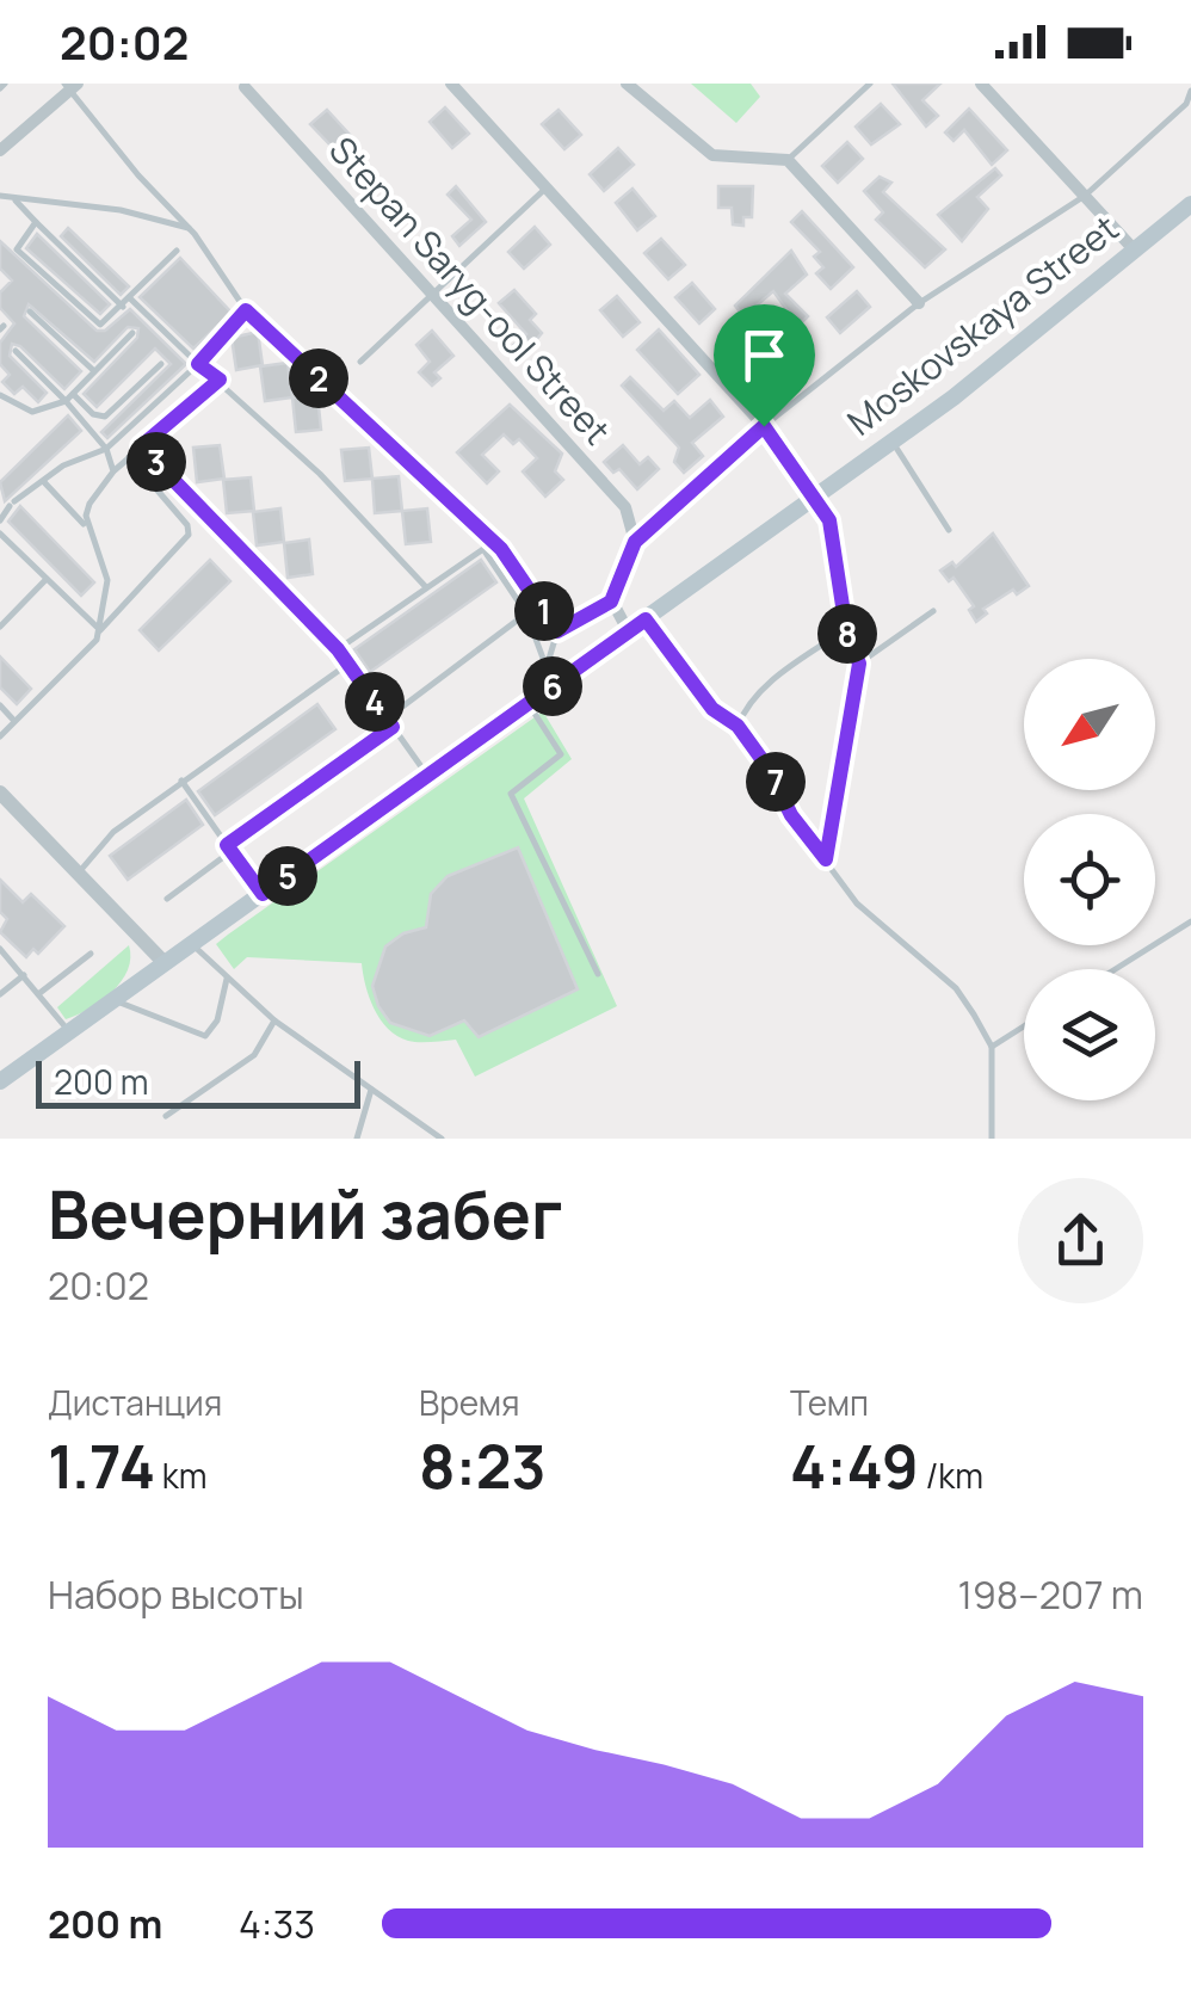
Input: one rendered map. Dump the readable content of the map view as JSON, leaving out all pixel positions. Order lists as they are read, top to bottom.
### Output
{
  "streets": {
    "main road": ["Moskovskaya Street"],
    "street": ["Stepan Saryg-ool Street"]
  },
  "scale_bar": "200 m",
  "north": "bottom left",
  "page": {
    "status": "20:02",
    "pins": [
      "2",
      "3",
      "1",
      "8",
      "6",
      "4",
      "7",
      "5"
    ],
    "scale": "200 m",
    "heading": ["Вечерний забег", "20:02"],
    "stats": [
      ["Дистанция", "1.74 km"],
      ["Время", "8:23"],
      ["Темп", "4:49 /km"]
    ],
    "chart": ["Набор высоты", "198–207 m"],
    "list": [
      {
        "name": "200 m",
        "note": "4:33"
      }
    ]
  }
}
